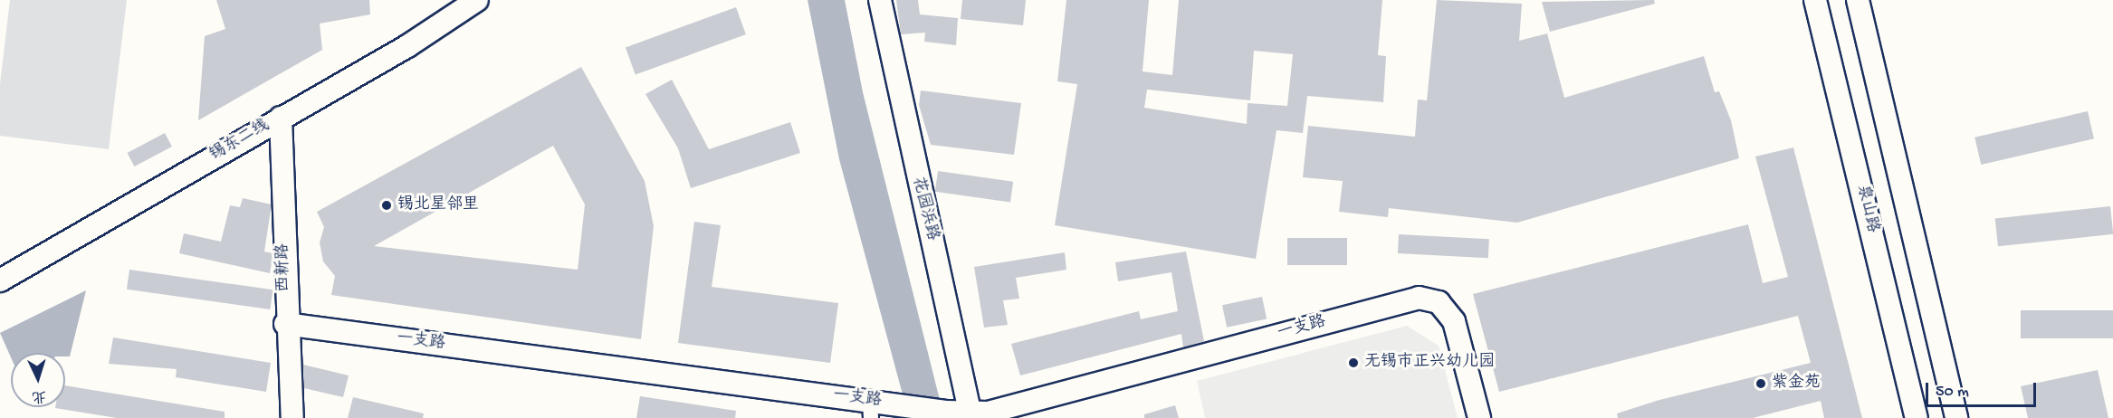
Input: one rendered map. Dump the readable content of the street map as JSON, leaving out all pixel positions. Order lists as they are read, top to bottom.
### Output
{
  "streets": {
    "street": [
      "锡东二线",
      "花园浜路",
      "泉山路",
      "西新路",
      "一支路"
    ]
  },
  "crossings": [
    ["锡东二线", "西新路"],
    ["花园浜路", "一支路"],
    ["西新路", "一支路"]
  ],
  "places": ["锡北星邻里", "无锡市正兴幼儿园", "紫金苑"],
  "scale_bar": "50 m",
  "north": "bottom"
}
